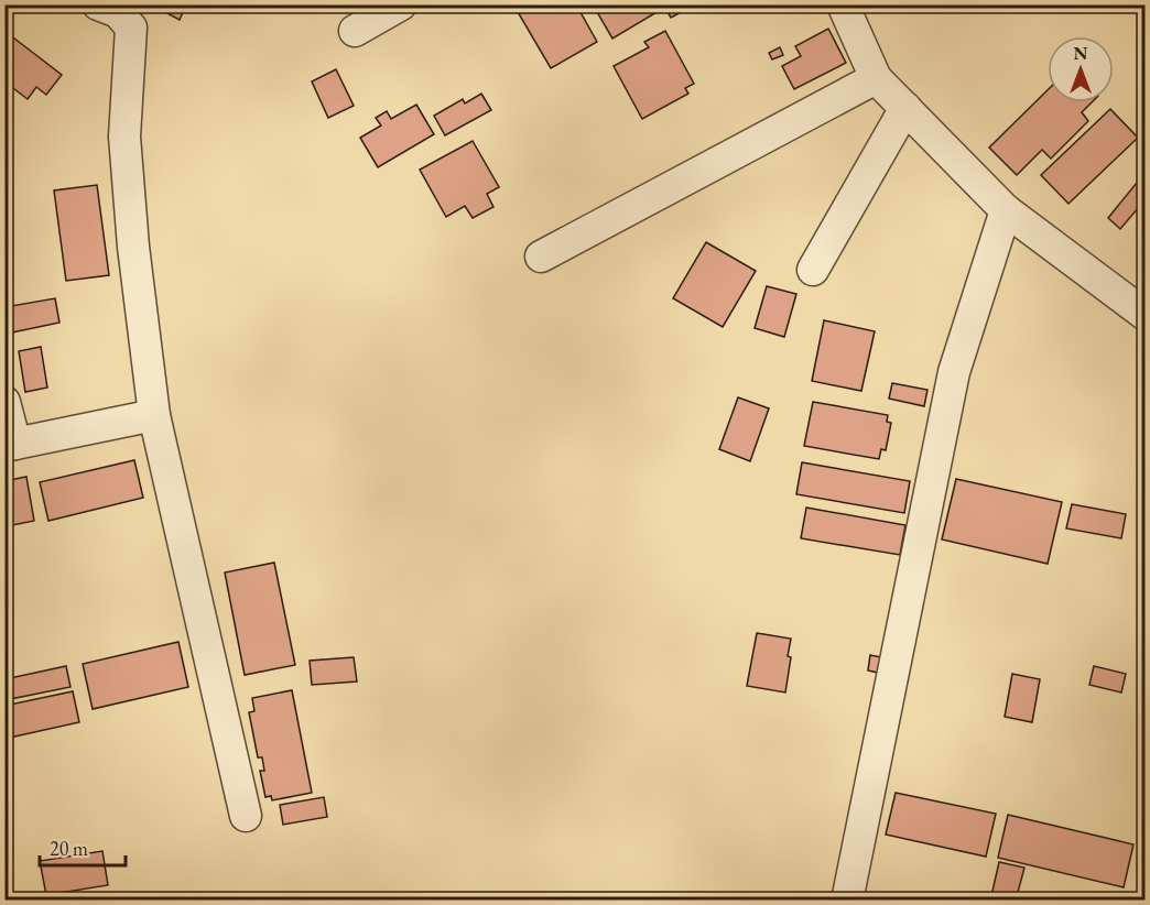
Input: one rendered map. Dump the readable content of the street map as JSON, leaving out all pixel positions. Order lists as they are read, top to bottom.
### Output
{
  "scale_bar": "20 m",
  "north": "top"
}
